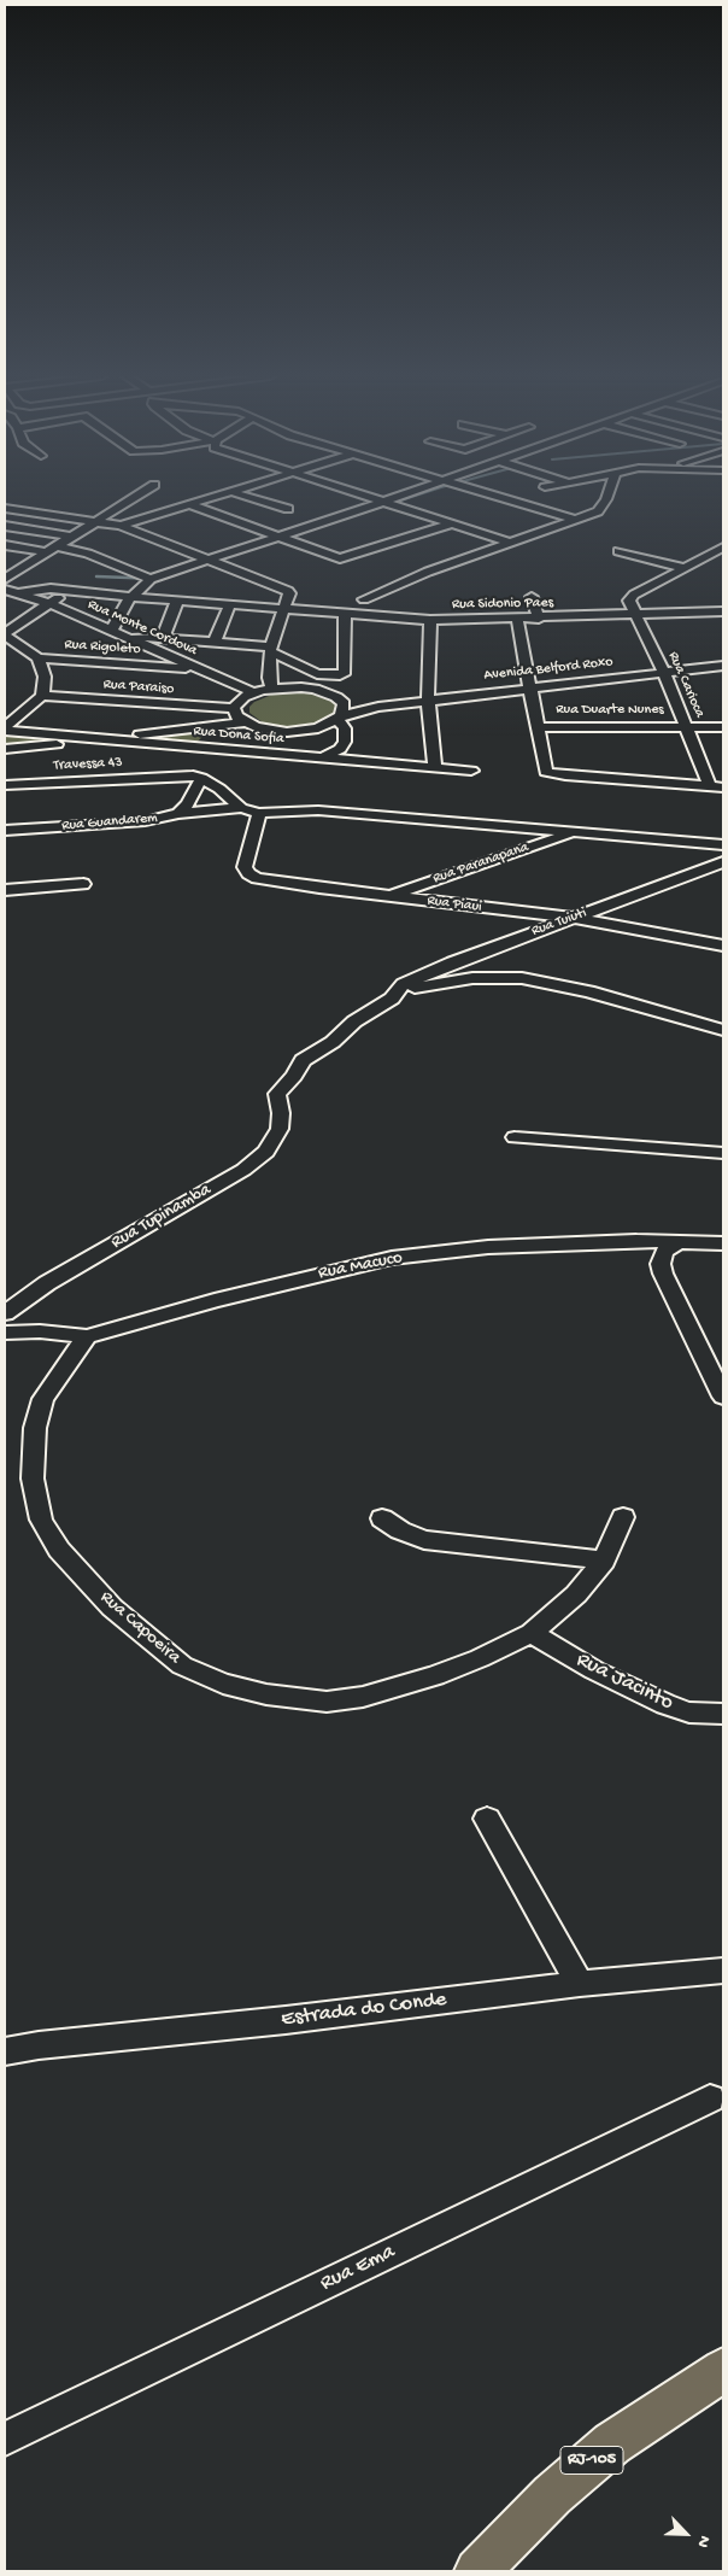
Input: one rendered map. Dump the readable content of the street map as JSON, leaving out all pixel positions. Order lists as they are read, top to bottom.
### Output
{
  "streets": {
    "main road": ["RJ-105"],
    "street": [
      "Rua Sidonio Paes",
      "Rua Monte Cordova",
      "Rua Rigoleto",
      "Avenida Belford Roxo",
      "Rua Carioca",
      "Rua Paraiso",
      "Rua Duarte Nunes",
      "Rua Dona Sofia",
      "Travessa 43",
      "Rua Guandarem",
      "Rua Paranapana",
      "Rua Piaui",
      "Rua Tuiuti",
      "Rua Tupinamba",
      "Rua Macuco",
      "Rua Capoeira",
      "Rua Jacinto",
      "Estrada do Conde",
      "Rua Ema"
    ]
  },
  "crossings": [
    ["Rua Sidonio Paes", "Rua Monte Cordova"],
    ["Rua Sidonio Paes", "Rua Carioca"],
    ["Rua Sidonio Paes", "Rua Duarte Nunes"],
    ["Rua Monte Cordova", "Rua Rigoleto"],
    ["Avenida Belford Roxo", "Rua Carioca"],
    ["Avenida Belford Roxo", "Rua Duarte Nunes"],
    ["Avenida Belford Roxo", "Rua Dona Sofia"],
    ["Rua Carioca", "Rua Duarte Nunes"],
    ["Rua Paranapana", "Rua Piaui"],
    ["Rua Piaui", "Rua Tuiuti"],
    ["Rua Tuiuti", "Rua Tupinamba"],
    ["Rua Macuco", "Rua Capoeira"],
    ["Rua Capoeira", "Rua Jacinto"]
  ],
  "north": "bottom right"
}
